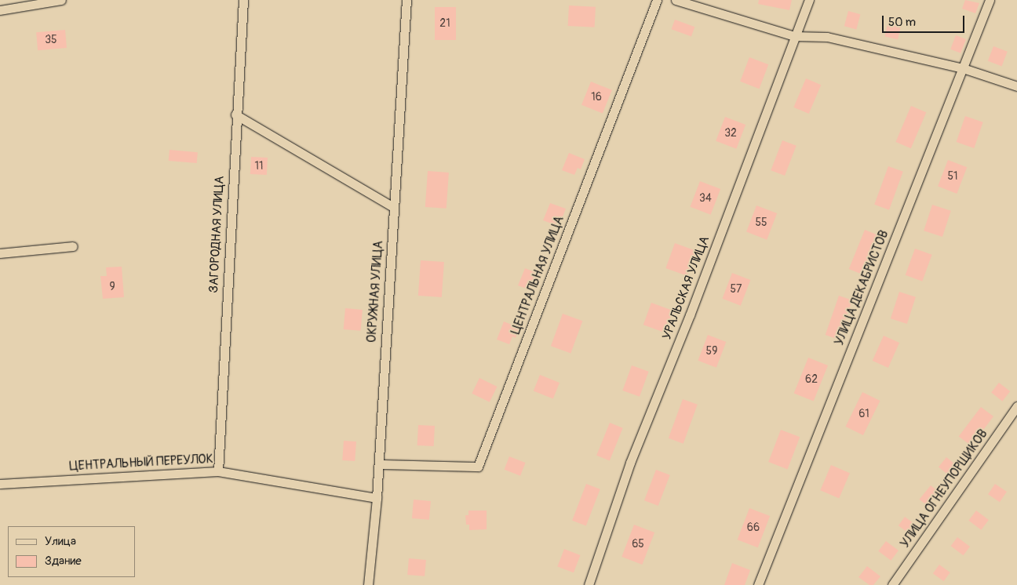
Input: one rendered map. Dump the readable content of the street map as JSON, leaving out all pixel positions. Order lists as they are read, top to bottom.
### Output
{
  "streets": {
    "street": [
      "ЗАГОРОДНАЯ УЛИЦА",
      "ЦЕНТРАЛЬНАЯ УЛИЦА",
      "УРАЛЬСКАЯ УЛИЦА",
      "УЛИЦА ДЕКАБРИСТОВ",
      "ОКРУЖНАЯ УЛИЦА",
      "ЦЕНТРАЛЬНЫЙ ПЕРЕУЛОК",
      "УЛИЦА ОГНЕУПОРЩИКОВ"
    ]
  },
  "crossings": [
    ["ЗАГОРОДНАЯ УЛИЦА", "ЦЕНТРАЛЬНЫЙ ПЕРЕУЛОК"],
    ["ЦЕНТРАЛЬНАЯ УЛИЦА", "ОКРУЖНАЯ УЛИЦА"],
    ["ОКРУЖНАЯ УЛИЦА", "ЦЕНТРАЛЬНЫЙ ПЕРЕУЛОК"]
  ],
  "house_numbers": [
    "21",
    "35",
    "16",
    "32",
    "11",
    "51",
    "34",
    "55",
    "9",
    "57",
    "59",
    "62",
    "61",
    "66",
    "65"
  ],
  "legend": ["Улица", "Здание"],
  "scale_bar": "50 m"
}
